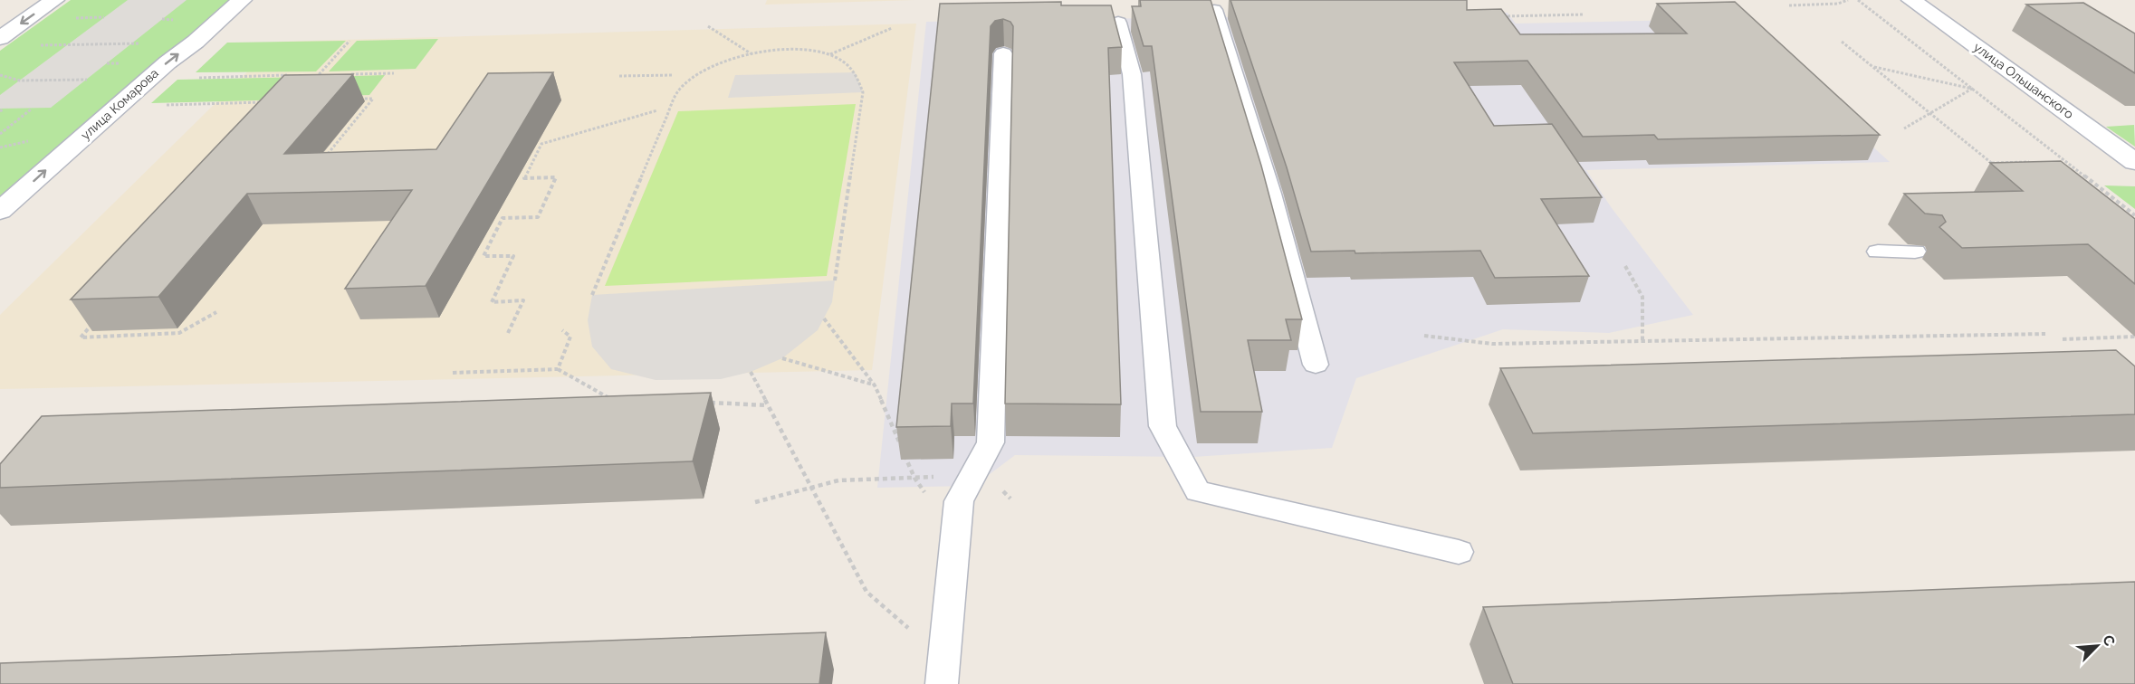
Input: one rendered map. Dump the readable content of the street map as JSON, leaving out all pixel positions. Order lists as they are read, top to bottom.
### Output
{
  "streets": {
    "street": ["улица Ольшанского", "улица Комарова"]
  },
  "one_way": ["улица Комарова"],
  "north": "top right"
}
